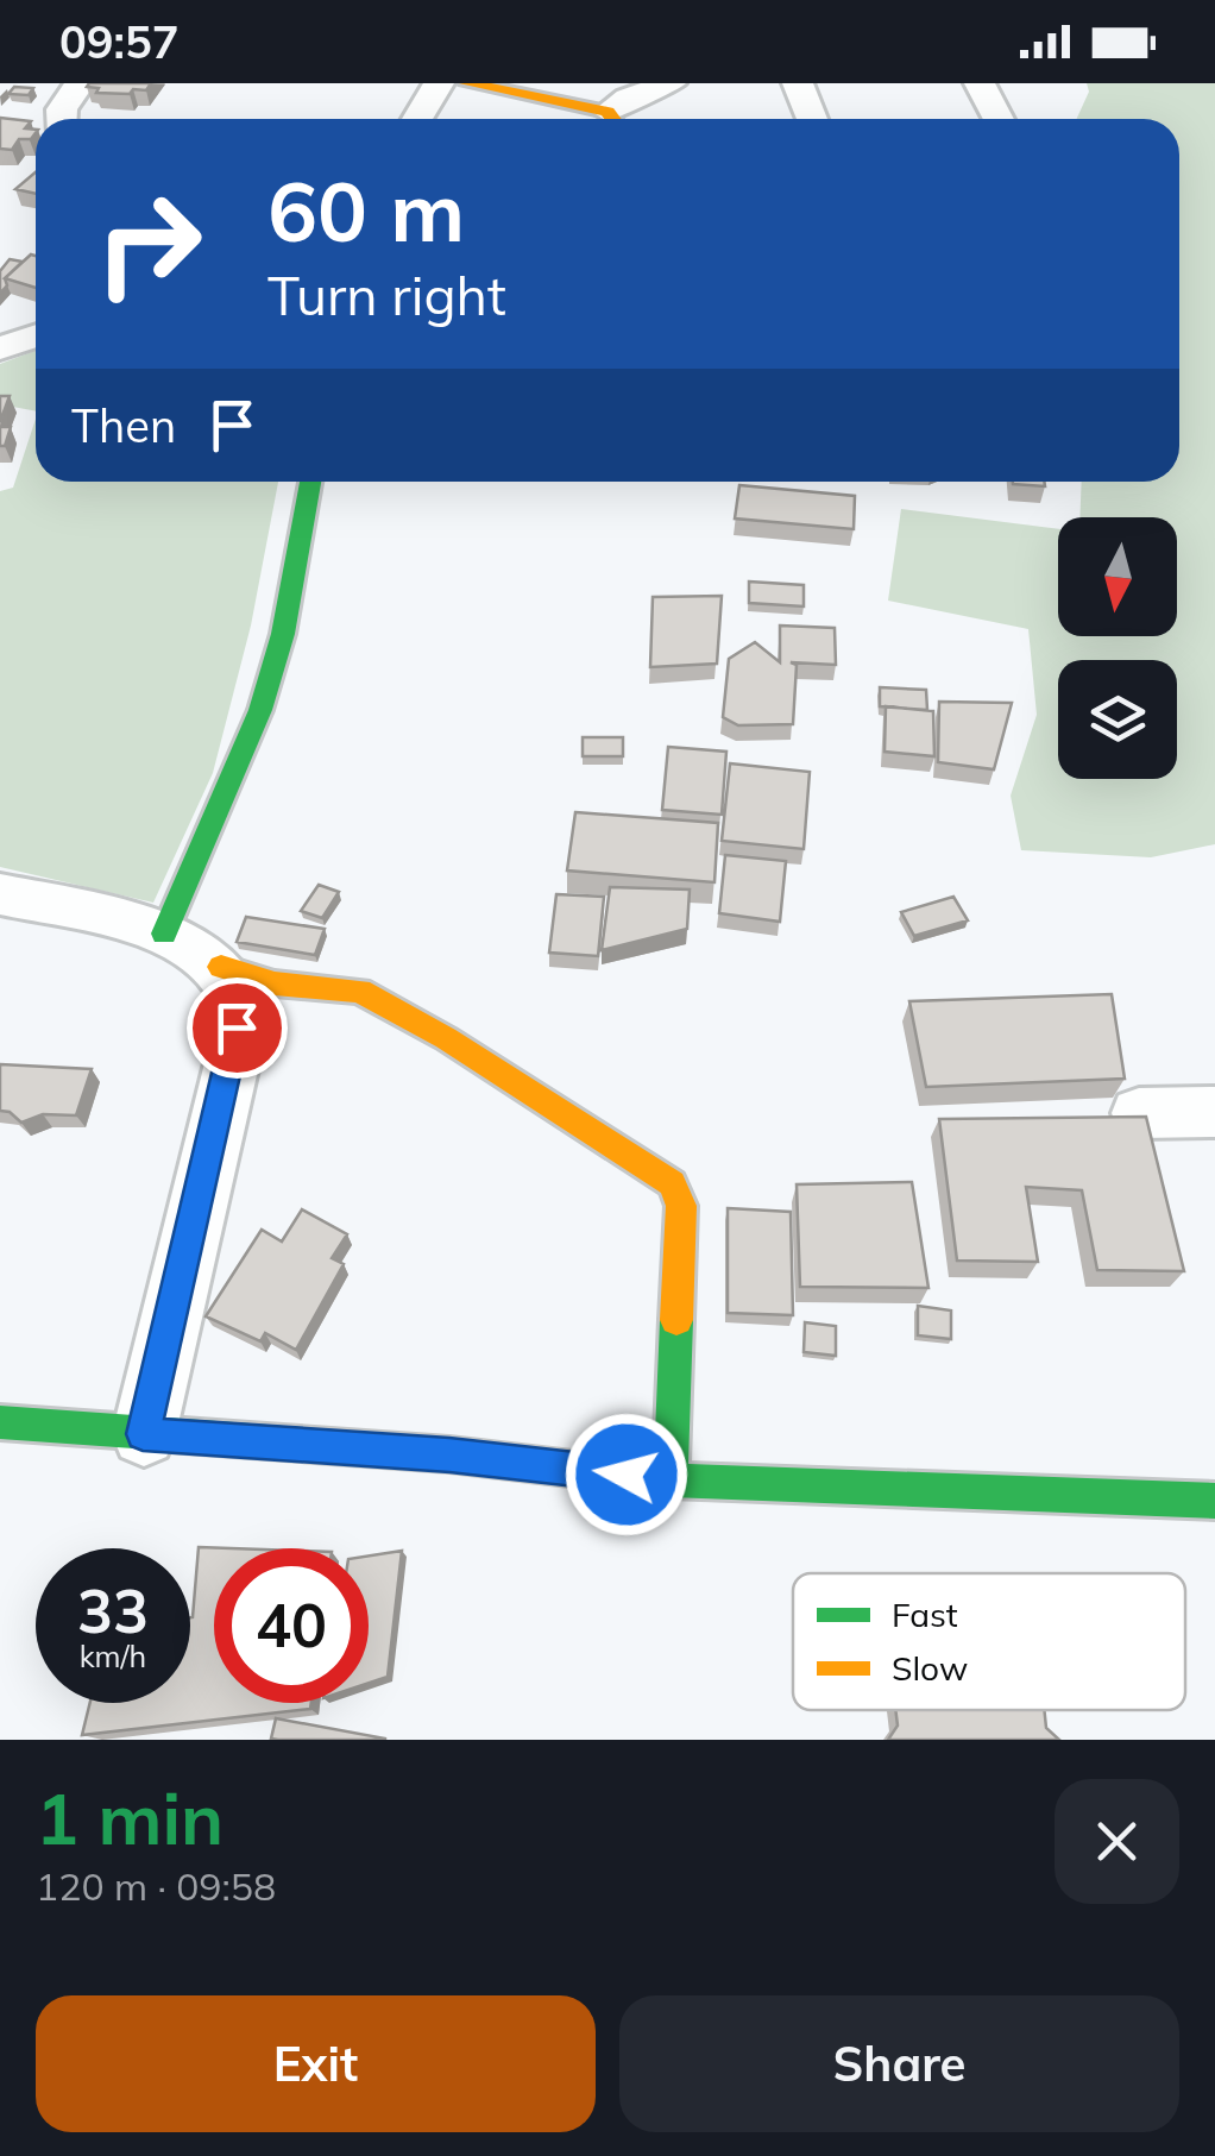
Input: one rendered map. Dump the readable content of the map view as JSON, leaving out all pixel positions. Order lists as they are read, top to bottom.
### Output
{
  "legend": ["Fast", "Slow"],
  "north": "bottom",
  "page": {
    "status": "09:57",
    "turn": ["60 m", "Turn right"],
    "then": "Then",
    "speed": "33 km/h",
    "limit": "40",
    "heading": ["1 min", "120 m · 09:58"],
    "buttons": ["Exit", "Share"]
  }
}
